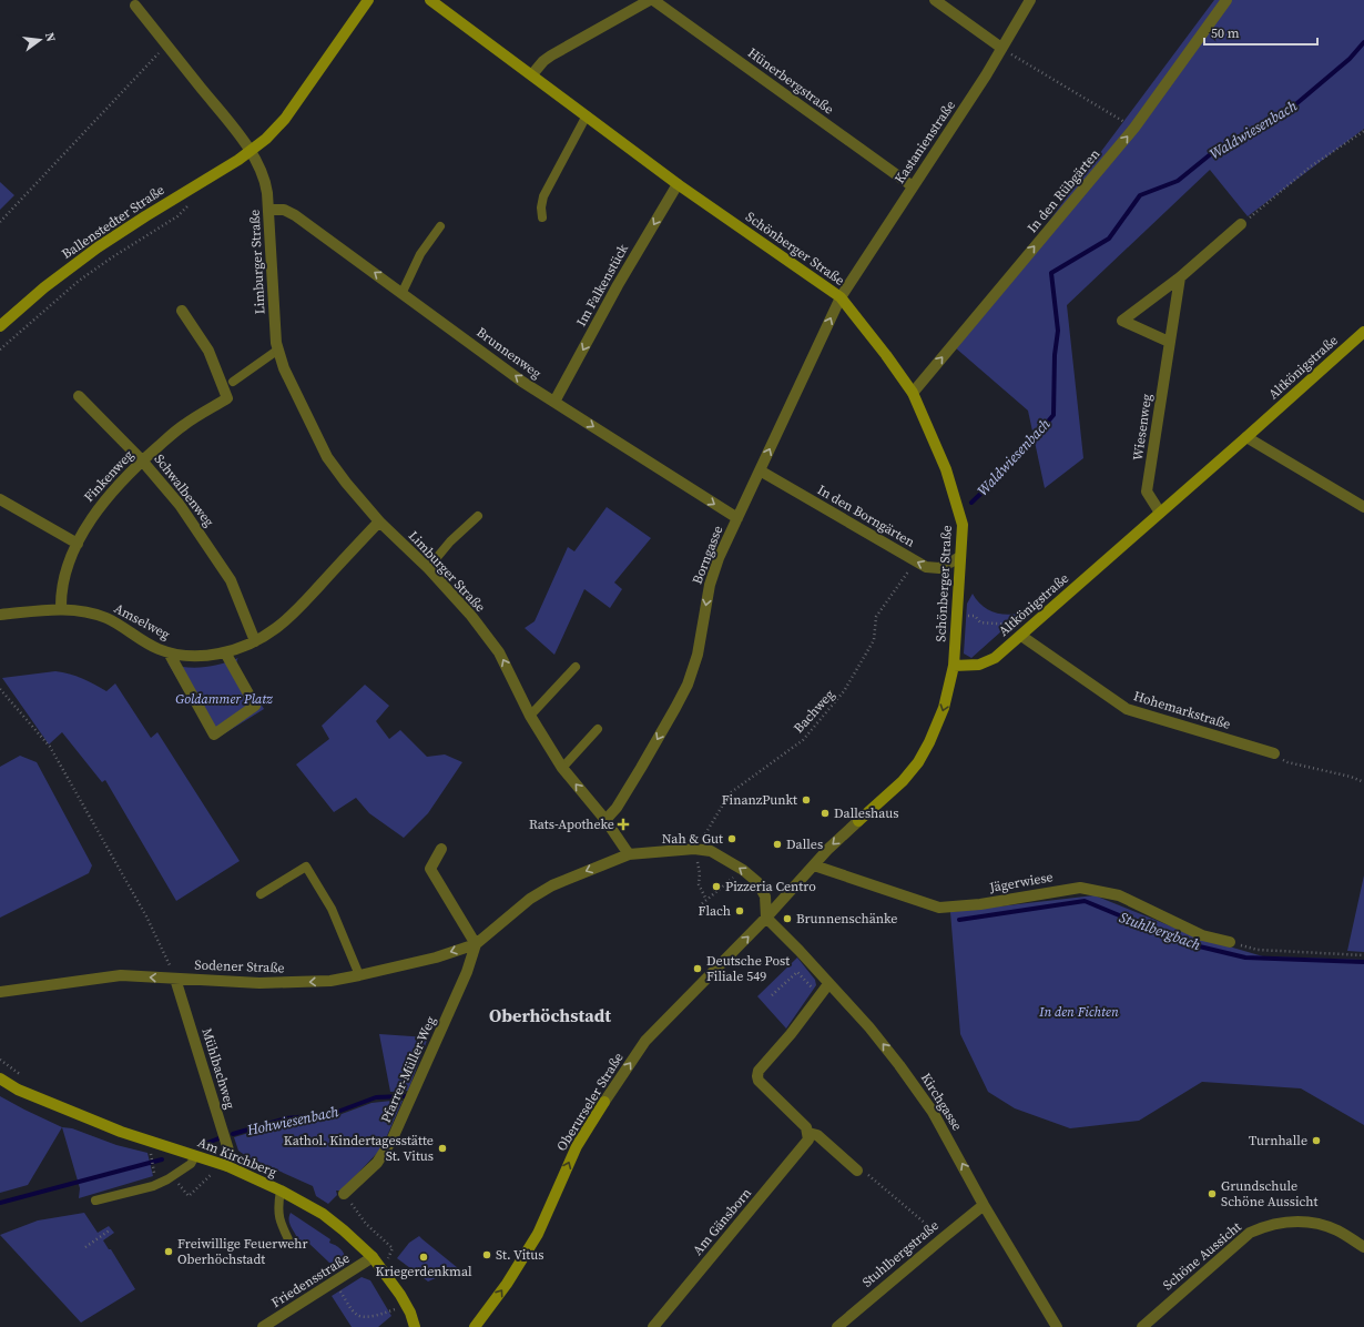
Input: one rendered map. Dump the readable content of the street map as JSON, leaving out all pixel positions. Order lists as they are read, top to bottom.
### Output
{
  "streets": {
    "street": [
      "Hünerbergstraße",
      "Kastanienstraße",
      "In den Rübgärten",
      "Ballenstedter Straße",
      "Schönberger Straße",
      "Limburger Straße",
      "Im Falkenstück",
      "Brunnenweg",
      "Altkönigstraße",
      "Wiesenweg",
      "Finkenweg",
      "Schwalbenweg",
      "In den Borngärten",
      "Borngasse",
      "Amselweg",
      "Hohemarkstraße",
      "Jägerwiese",
      "Sodener Straße",
      "Mühlbachweg",
      "Pfarrer-Müller-Weg",
      "Oberurseler Straße",
      "Kirchgasse",
      "Am Kirchberg",
      "Am Gänsborn",
      "Stuhlbergstraße",
      "Schöne Aussicht",
      "Friedensstraße"
    ],
    "path": ["Bachweg"]
  },
  "crossings": [
    ["Hünerbergstraße", "Kastanienstraße"],
    ["Kastanienstraße", "Schönberger Straße"],
    ["Kastanienstraße", "Borngasse"],
    ["In den Rübgärten", "Schönberger Straße"],
    ["Ballenstedter Straße", "Limburger Straße"],
    ["Schönberger Straße", "Im Falkenstück"],
    ["Schönberger Straße", "Altkönigstraße"],
    ["Schönberger Straße", "In den Borngärten"],
    ["Schönberger Straße", "Borngasse"],
    ["Limburger Straße", "Brunnenweg"],
    ["Limburger Straße", "Borngasse"],
    ["Limburger Straße", "Amselweg"],
    ["Limburger Straße", "Sodener Straße"],
    ["Im Falkenstück", "Brunnenweg"],
    ["Brunnenweg", "Borngasse"],
    ["Altkönigstraße", "Wiesenweg"],
    ["Altkönigstraße", "Hohemarkstraße"],
    ["Finkenweg", "Schwalbenweg"],
    ["Finkenweg", "Amselweg"],
    ["Schwalbenweg", "Amselweg"],
    ["In den Borngärten", "Borngasse"],
    ["In den Borngärten", "Bachweg"],
    ["Sodener Straße", "Mühlbachweg"],
    ["Sodener Straße", "Pfarrer-Müller-Weg"],
    ["Mühlbachweg", "Am Kirchberg"],
    ["Oberurseler Straße", "Kirchgasse"],
    ["Kirchgasse", "Stuhlbergstraße"],
    ["Am Kirchberg", "Friedensstraße"]
  ],
  "one_way": [
    "In den Rübgärten",
    "Im Falkenstück",
    "Sodener Straße",
    "Oberurseler Straße",
    "Kirchgasse"
  ],
  "districts": ["Oberhöchstadt"],
  "water": ["Waldwiesenbach", "Stuhlbergbach", "Hohwiesenbach"],
  "parks": ["Goldammer Platz", "In den Fichten"],
  "places": {
    "other": [
      "FinanzPunkt",
      "Dalleshaus",
      "Nah & Gut",
      "Dalles",
      "Pizzeria Centro",
      "Flach",
      "Brunnenschänke",
      "Deutsche Post Filiale 549",
      "Turnhalle",
      "Kathol. Kindertagesstätte St. Vitus",
      "Grundschule Schöne Aussicht",
      "Freiwillige Feuerwehr Oberhöchstadt",
      "St. Vitus",
      "Kriegerdenkmal"
    ],
    "health": ["Rats-Apotheke"]
  },
  "scale_bar": "50 m",
  "north": "right"
}
